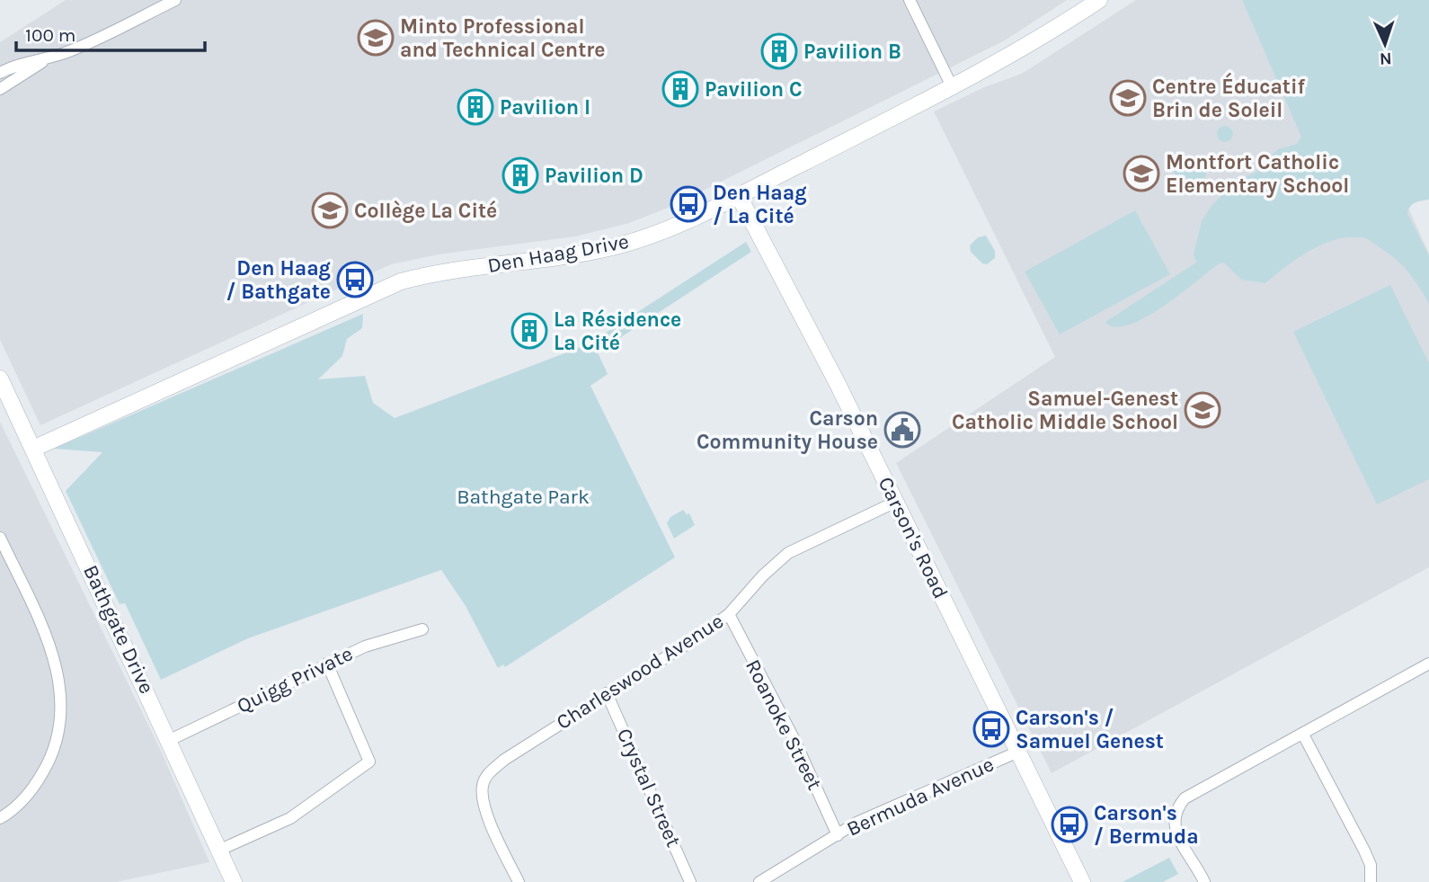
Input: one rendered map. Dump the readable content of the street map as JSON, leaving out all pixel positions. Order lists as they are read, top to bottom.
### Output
{
  "streets": {
    "street": [
      "Den Haag Drive",
      "Carson's Road",
      "Bathgate Drive",
      "Charleswood Avenue",
      "Quigg Private",
      "Roanoke Street",
      "Crystal Street",
      "Bermuda Avenue"
    ]
  },
  "crossings": [
    ["Den Haag Drive", "Carson's Road"],
    ["Den Haag Drive", "Bathgate Drive"],
    ["Carson's Road", "Charleswood Avenue"],
    ["Carson's Road", "Bermuda Avenue"],
    ["Bathgate Drive", "Quigg Private"],
    ["Charleswood Avenue", "Roanoke Street"],
    ["Charleswood Avenue", "Crystal Street"],
    ["Roanoke Street", "Bermuda Avenue"]
  ],
  "parks": ["Bathgate Park"],
  "places": {
    "school or university": [
      "Minto Professional and Technical Centre",
      "Centre Éducatif Brin de Soleil",
      "Montfort Catholic Elementary School",
      "Collège La Cité",
      "Samuel-Genest Catholic Middle School"
    ],
    "building": [
      "Pavilion B",
      "Pavilion C",
      "Pavilion I",
      "Pavilion D",
      "La Résidence La Cité"
    ],
    "bus stop": [
      "Den Haag / La Cité",
      "Den Haag / Bathgate",
      "Carson's / Samuel Genest",
      "Carson's / Bermuda"
    ],
    "public building": ["Carson Community House"]
  },
  "scale_bar": "100 m",
  "north": "bottom"
}
